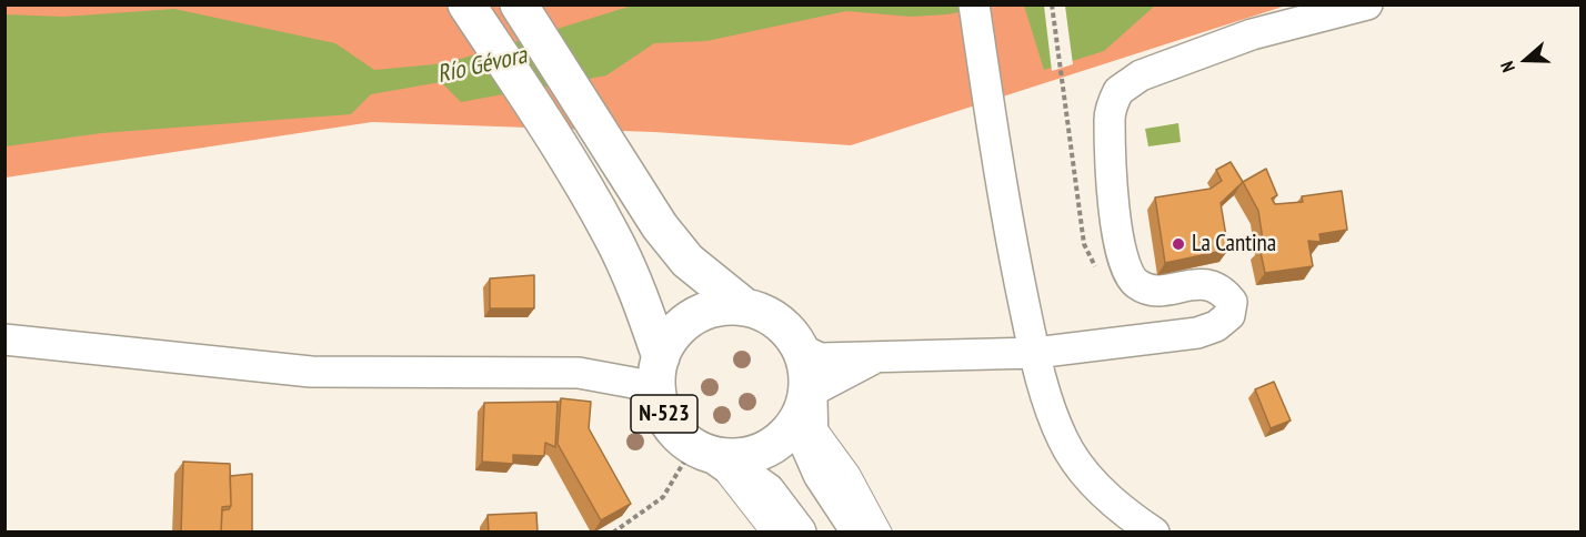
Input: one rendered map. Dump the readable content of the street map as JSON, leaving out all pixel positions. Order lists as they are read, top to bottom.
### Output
{
  "streets": {
    "highway": ["N-523"]
  },
  "water": ["Río Gévora"],
  "places": ["La Cantina"],
  "north": "left"
}
